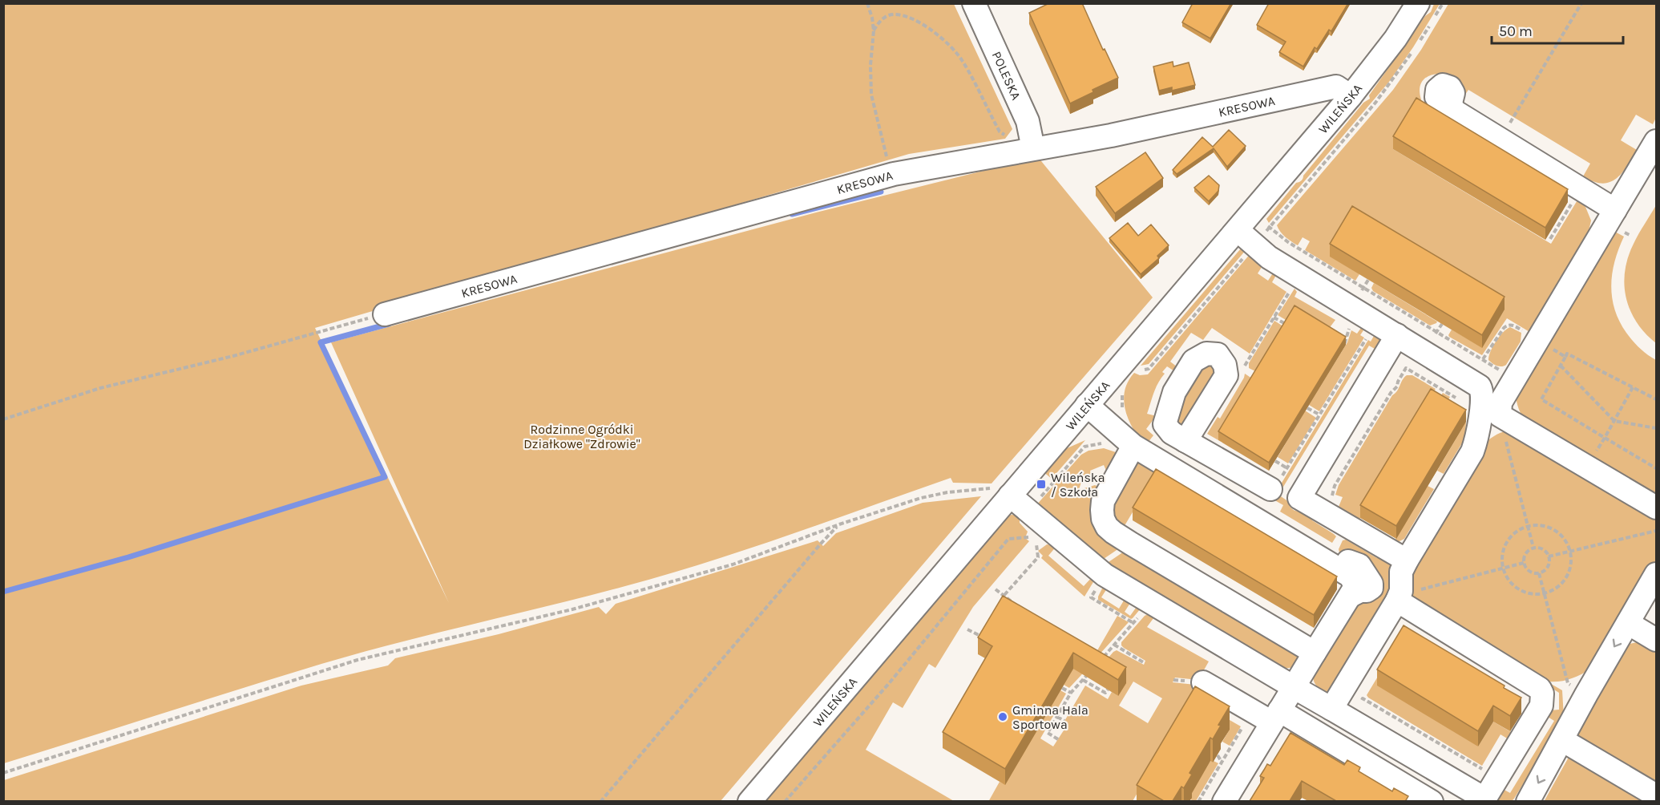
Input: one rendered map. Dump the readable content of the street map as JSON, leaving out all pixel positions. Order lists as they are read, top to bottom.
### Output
{
  "streets": {
    "street": ["POLESKA", "KRESOWA", "WILEŃSKA"]
  },
  "crossings": [
    ["POLESKA", "KRESOWA"],
    ["KRESOWA", "WILEŃSKA"]
  ],
  "parks": ["Rodzinne Ogródki Działkowe \"Zdrowie\""],
  "places": {
    "transit": ["Wileńska / Szkoła"],
    "other": ["Gminna Hala Sportowa"]
  },
  "scale_bar": "50 m"
}
